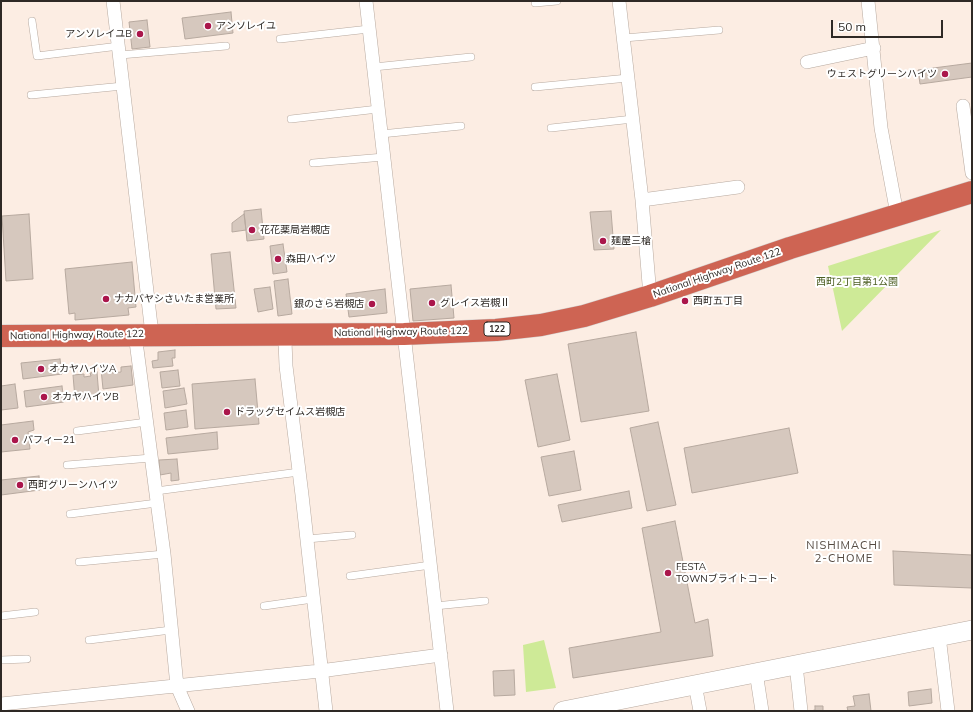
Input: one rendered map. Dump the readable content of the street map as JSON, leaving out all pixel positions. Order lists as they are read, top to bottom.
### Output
{
  "streets": {
    "highway": ["National Highway Route 122", "122"]
  },
  "districts": ["NISHIMACHI 2-CHOME"],
  "parks": ["西町2丁目第1公園"],
  "places": [
    "アンソレイユ",
    "アンソレイユB",
    "ウェストグリーンハイツ",
    "花花薬局岩槻店",
    "麺屋三槍",
    "森田ハイツ",
    "ナカバヤシさいたま営業所",
    "西町五丁目",
    "グレイス岩槻Ⅱ",
    "銀のさら岩槻店",
    "オカヤハイツA",
    "オカヤハイツB",
    "ドラッグセイムス岩槻店",
    "パフィー21",
    "西町グリーンハイツ",
    "FESTA TOWNブライトコート"
  ],
  "scale_bar": "50 m"
}
